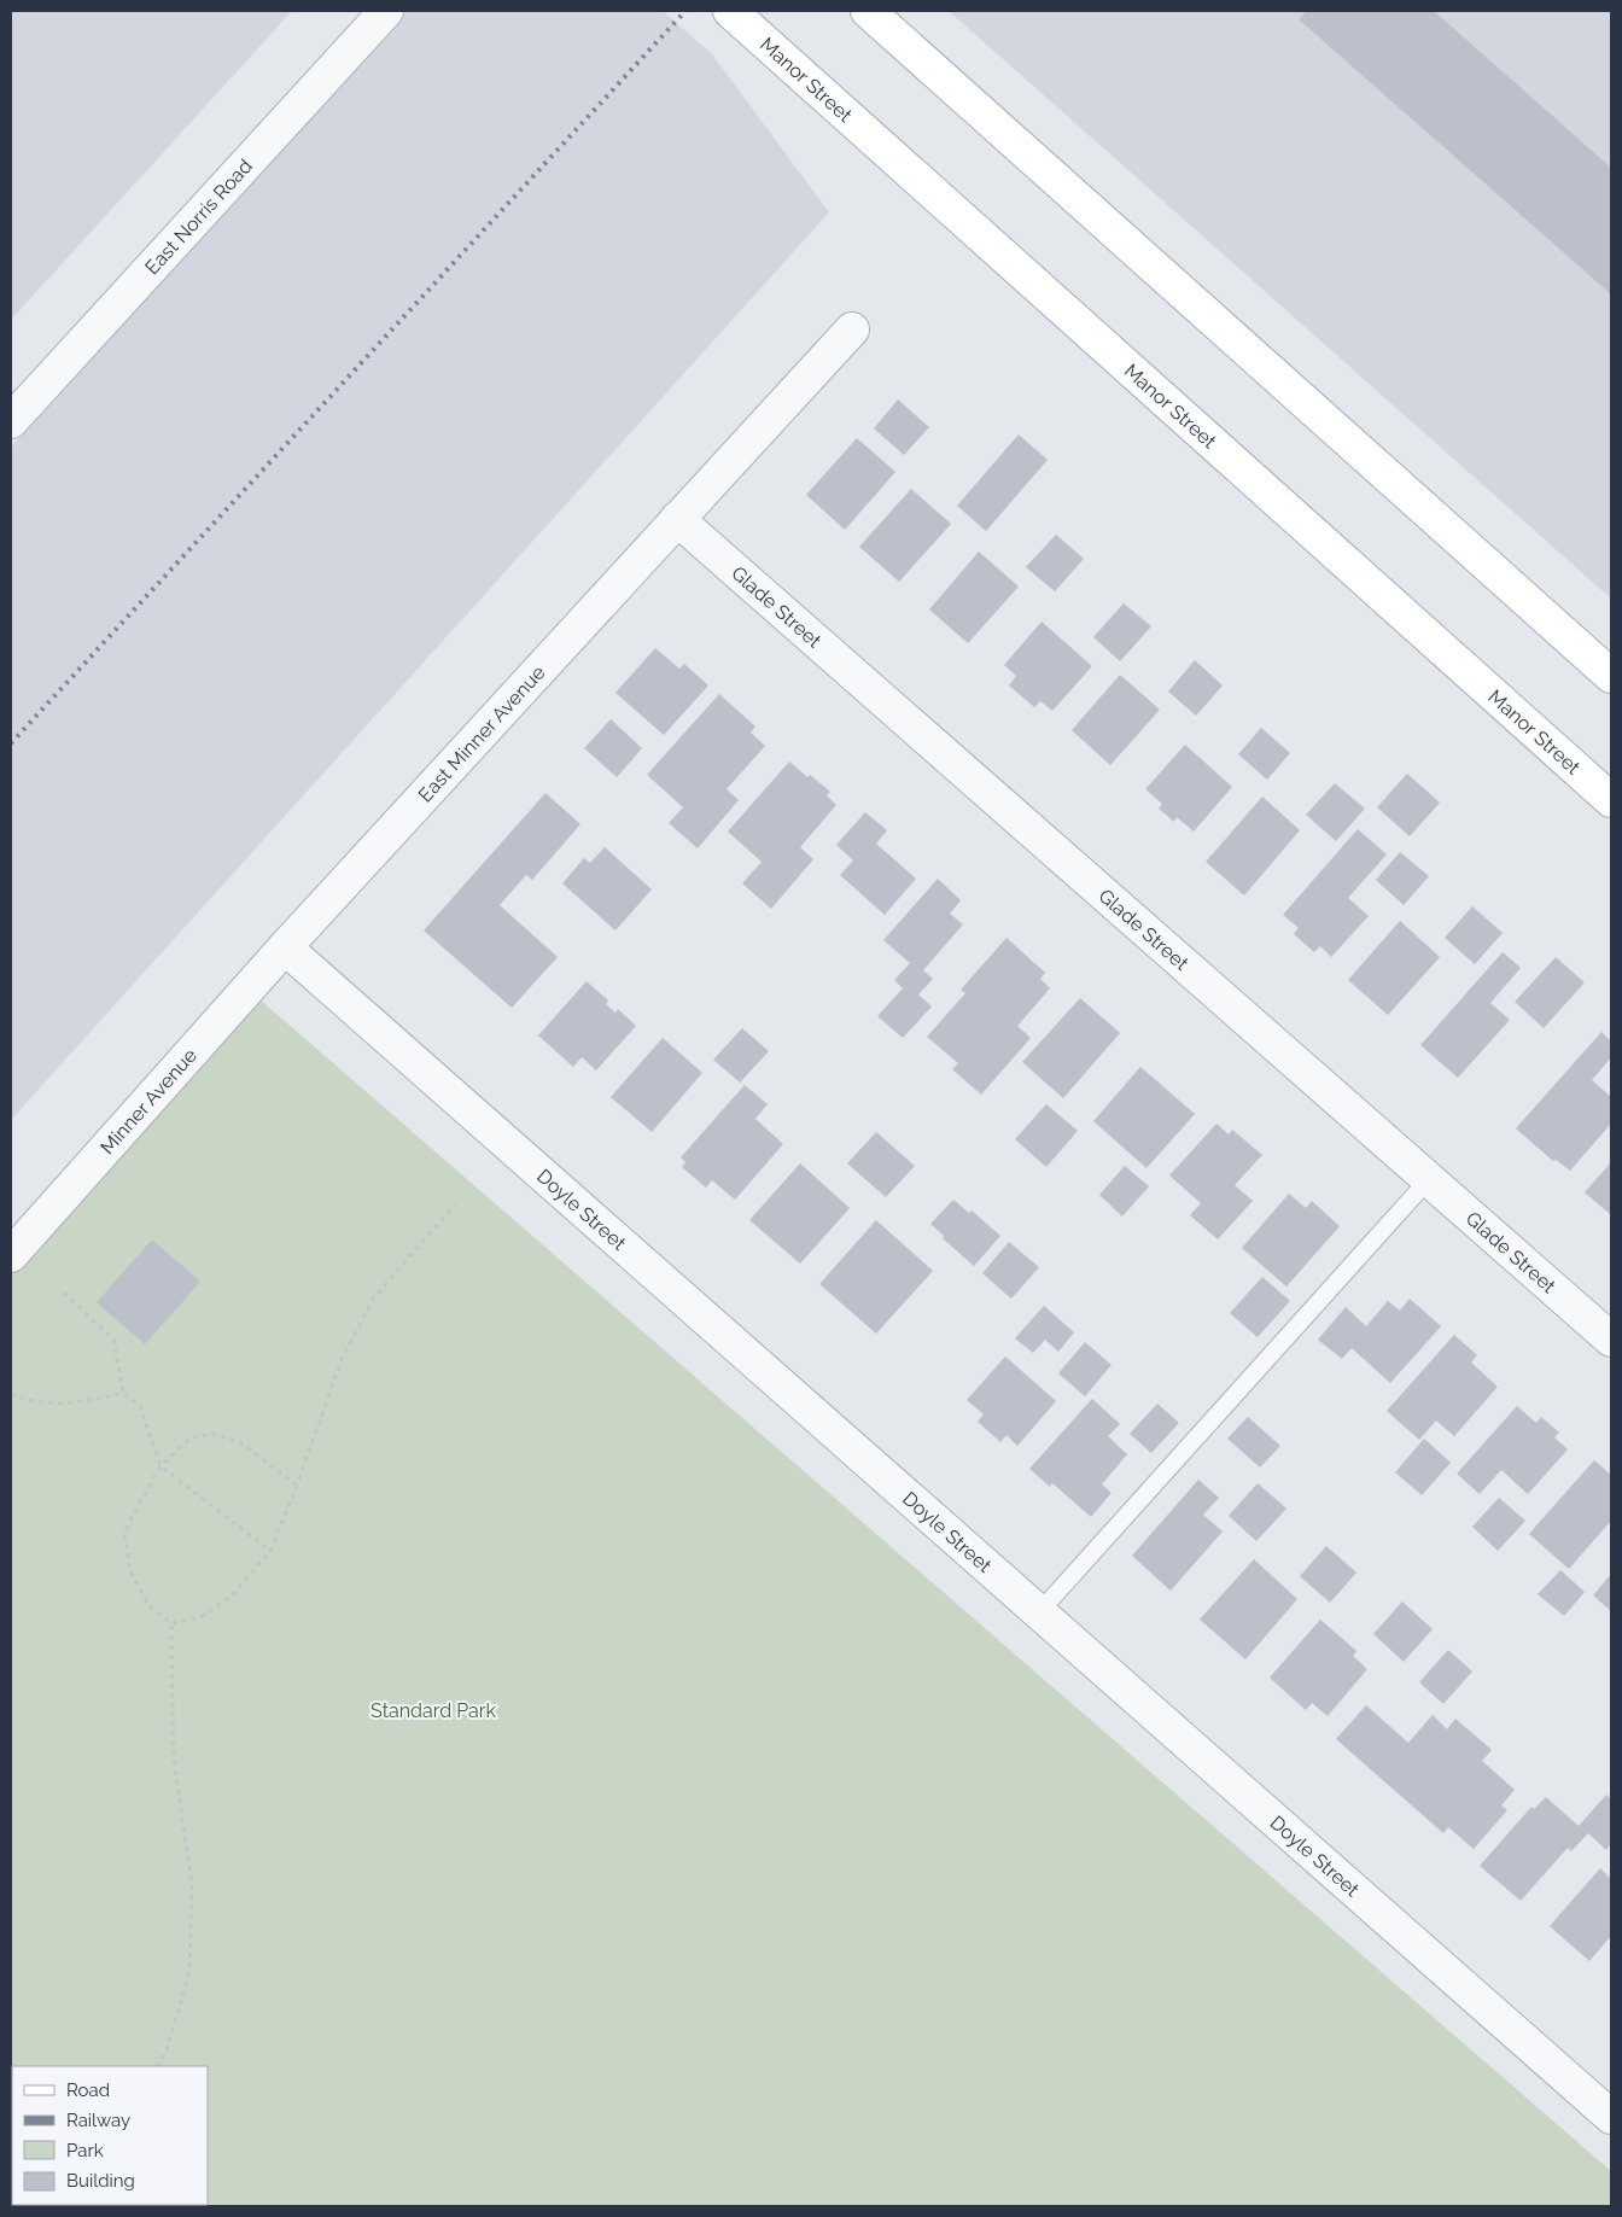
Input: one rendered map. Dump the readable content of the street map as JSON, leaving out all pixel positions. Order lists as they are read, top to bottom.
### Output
{
  "streets": {
    "main road": ["Manor Street"],
    "street": [
      "East Norris Road",
      "Glade Street",
      "East Minner Avenue",
      "Minner Avenue",
      "Doyle Street"
    ]
  },
  "crossings": [
    ["Glade Street", "East Minner Avenue"],
    ["East Minner Avenue", "Minner Avenue"],
    ["East Minner Avenue", "Doyle Street"],
    ["Minner Avenue", "Doyle Street"]
  ],
  "parks": ["Standard Park"],
  "legend": [
    "Road",
    "Railway",
    "Park",
    "Building"
  ]
}
